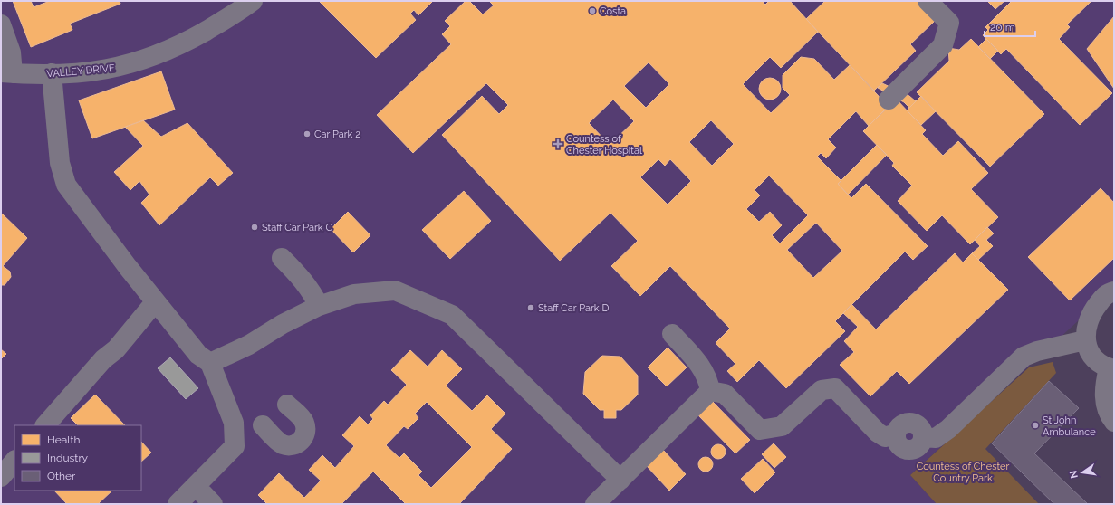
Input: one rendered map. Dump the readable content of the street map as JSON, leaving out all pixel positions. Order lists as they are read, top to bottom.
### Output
{
  "streets": {
    "street": ["VALLEY DRIVE"]
  },
  "parks": ["Countess of Chester Country Park"],
  "places": {
    "other": [
      "Costa",
      "Car Park 2",
      "Staff Car Park C",
      "Staff Car Park D",
      "St John Ambulance"
    ],
    "health": ["Countess of Chester Hospital"]
  },
  "legend": ["Health", "Industry", "Other"],
  "scale_bar": "20 m",
  "north": "left"
}
